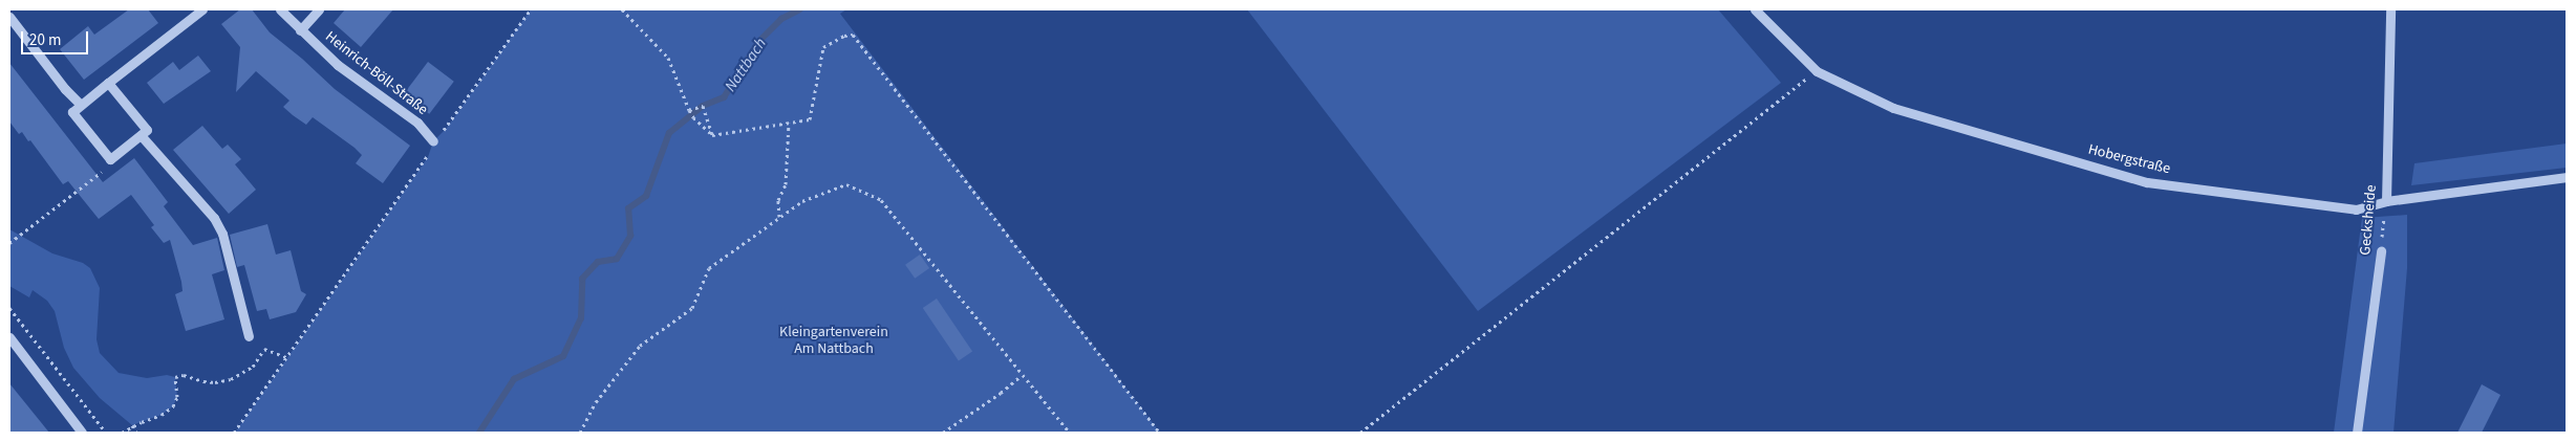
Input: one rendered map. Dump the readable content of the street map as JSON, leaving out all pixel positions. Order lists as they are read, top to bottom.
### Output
{
  "streets": {
    "street": ["Heinrich-Böll-Straße", "Hobergstraße", "Gecksheide"]
  },
  "crossings": [
    ["Hobergstraße", "Gecksheide"]
  ],
  "water": ["Nattbach"],
  "parks": ["Kleingartenverein Am Nattbach"],
  "scale_bar": "20 m"
}
